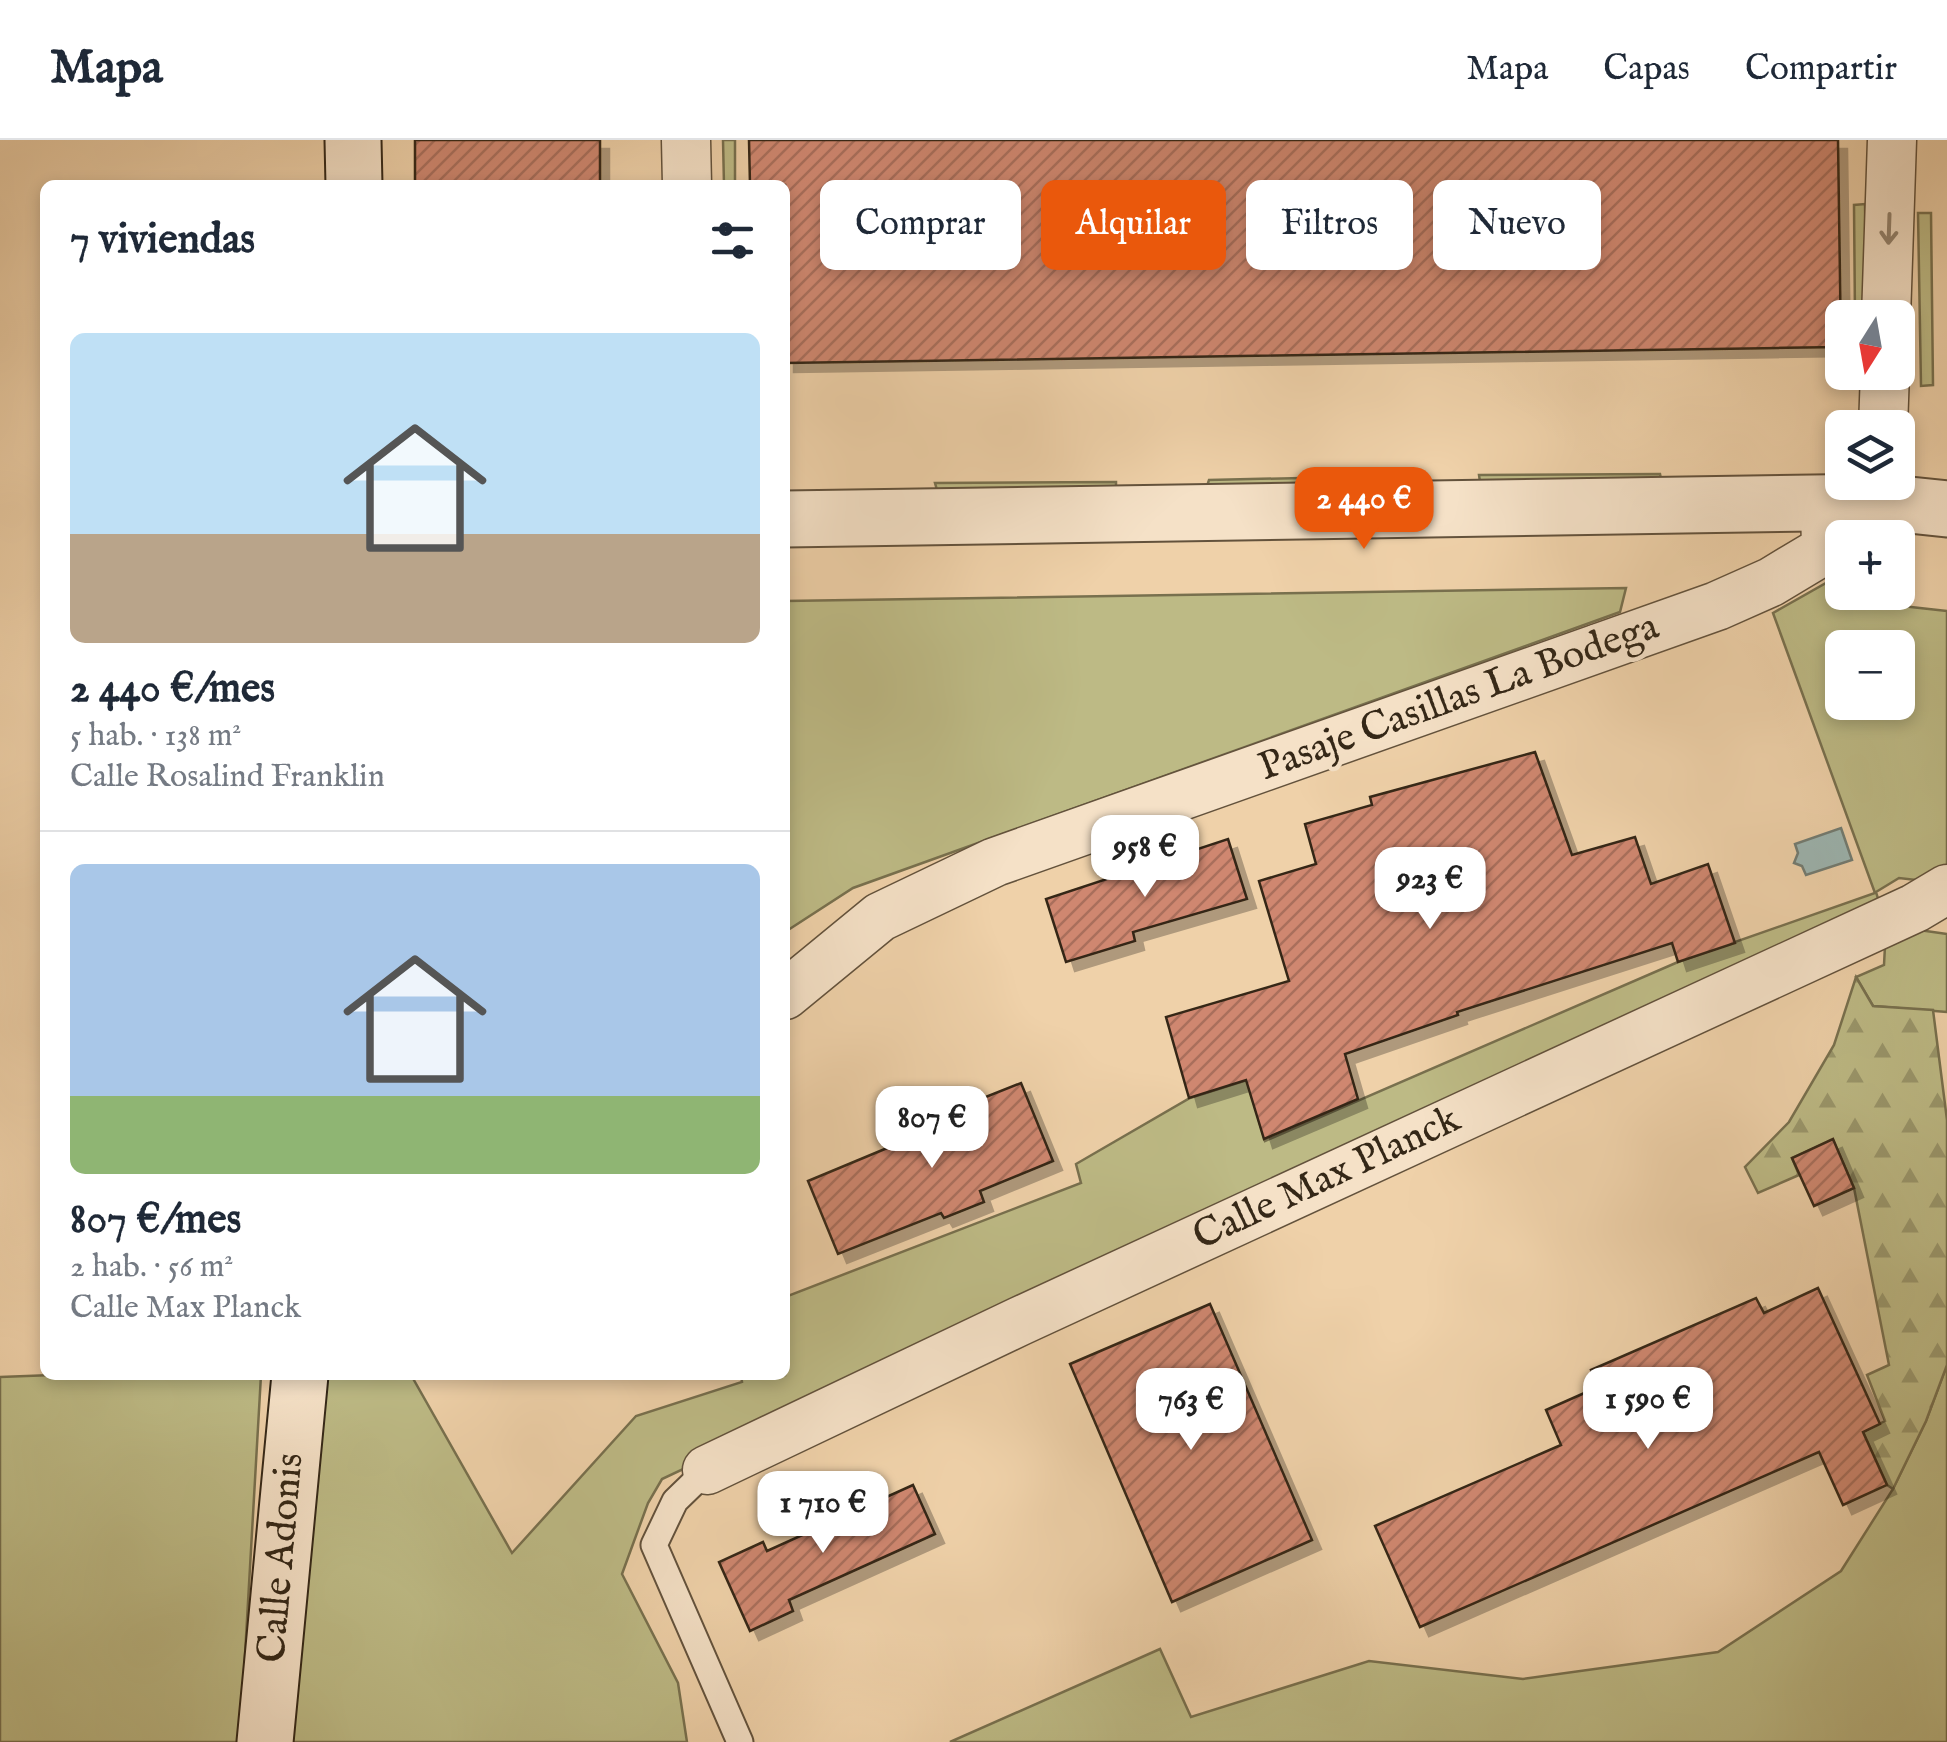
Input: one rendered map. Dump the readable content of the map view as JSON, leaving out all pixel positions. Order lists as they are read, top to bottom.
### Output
{
  "streets": {
    "street": ["Pasaje Casillas La Bodega", "Calle Max Planck", "Calle Adonis"]
  },
  "north": "bottom",
  "page": {
    "header": "Mapa",
    "nav": ["Mapa", "Capas", "Compartir"],
    "chip": [
      "Comprar",
      "Alquilar",
      "Filtros",
      "Nuevo"
    ],
    "heading": "7 viviendas",
    "map_buttons": ["+", "−"],
    "list": [
      {
        "name": "2 440 €/mes",
        "note": "5 hab. · 138 m² · Calle Rosalind Franklin"
      },
      {
        "name": "807 €/mes",
        "note": "2 hab. · 56 m² · Calle Max Planck"
      }
    ],
    "price": [
      "2 440 €",
      "958 €",
      "923 €",
      "807 €",
      "1 590 €",
      "763 €",
      "1 710 €"
    ]
  }
}
